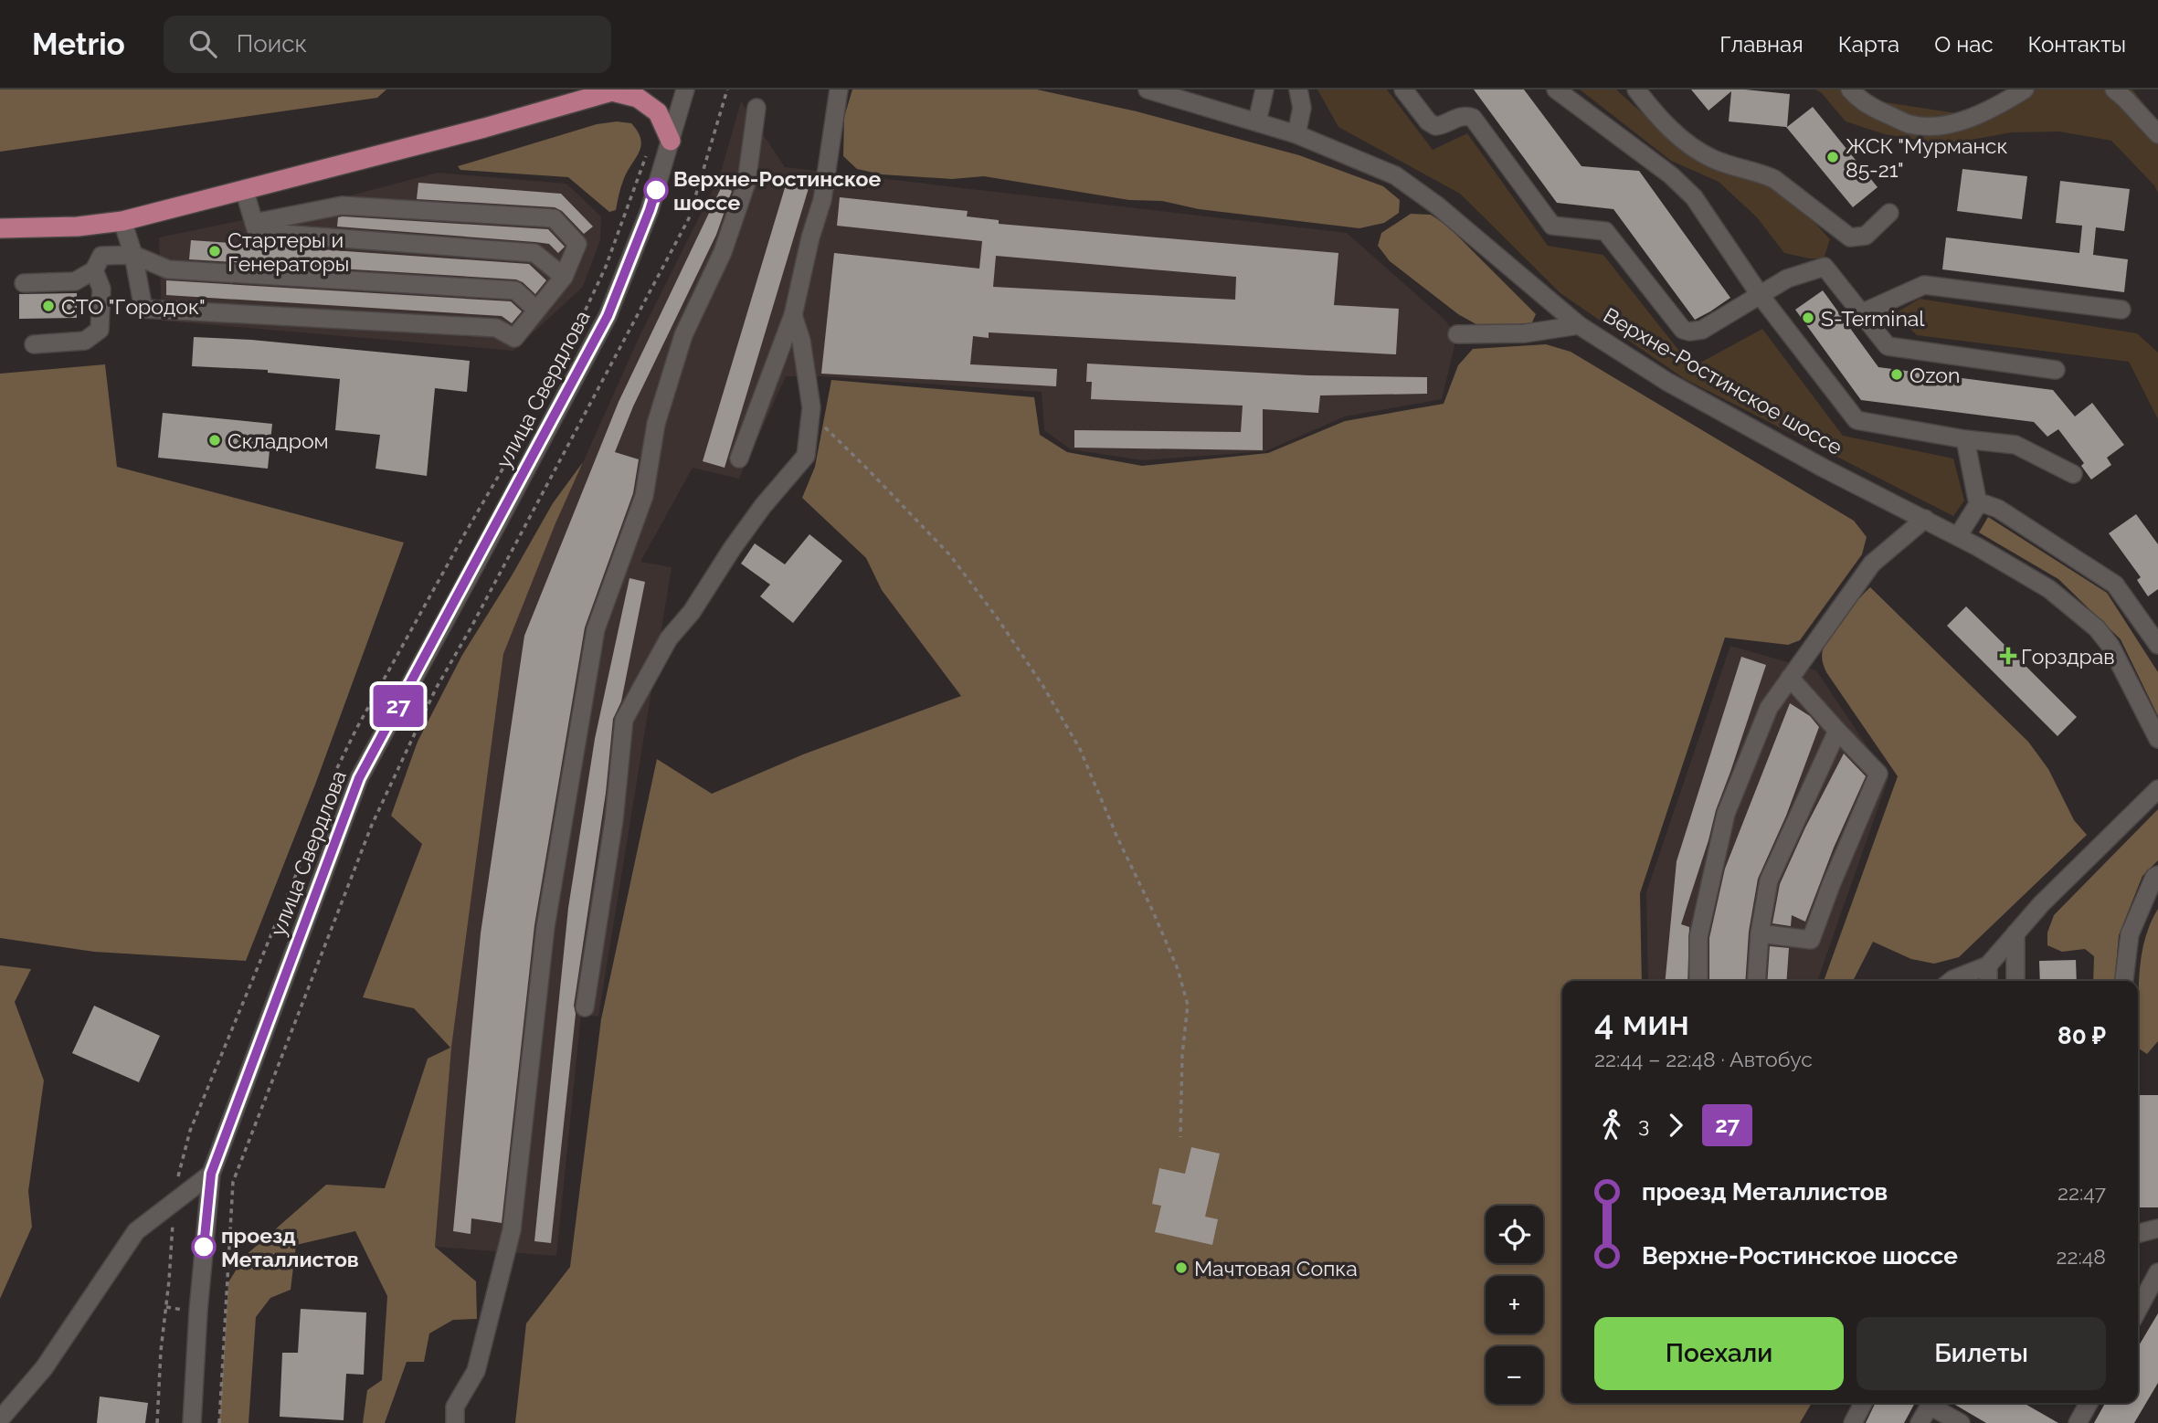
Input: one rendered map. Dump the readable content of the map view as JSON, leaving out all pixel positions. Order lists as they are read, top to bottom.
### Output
{
  "streets": {
    "street": ["Верхне-Ростинское шоссе", "улица Свердлова"]
  },
  "places": {
    "other": [
      "ЖСК \"Мурманск 85-21\"",
      "Верхне-Ростинское шоссе",
      "Стартеры и Генераторы",
      "СТО \"Городок\"",
      "S-Terminal",
      "Ozon",
      "Складром",
      "проезд Металлистов",
      "Мачтовая Сопка"
    ],
    "health": ["Горздрав"]
  },
  "lines": ["bus line 27"],
  "page": {
    "header": "Metrio",
    "search": "Поиск",
    "nav": [
      "Главная",
      "Карта",
      "О нас",
      "Контакты"
    ],
    "on_map": "27",
    "heading": ["4 мин", "22:44 – 22:48 · Автобус", "80 ₽"],
    "legs": ["3", "27"],
    "list": [
      {
        "name": "проезд Металлистов",
        "value": "22:47"
      },
      {
        "name": "Верхне-Ростинское шоссе",
        "value": "22:48"
      }
    ],
    "map_buttons": ["+", "−"],
    "buttons": ["Поехали", "Билеты"]
  }
}
